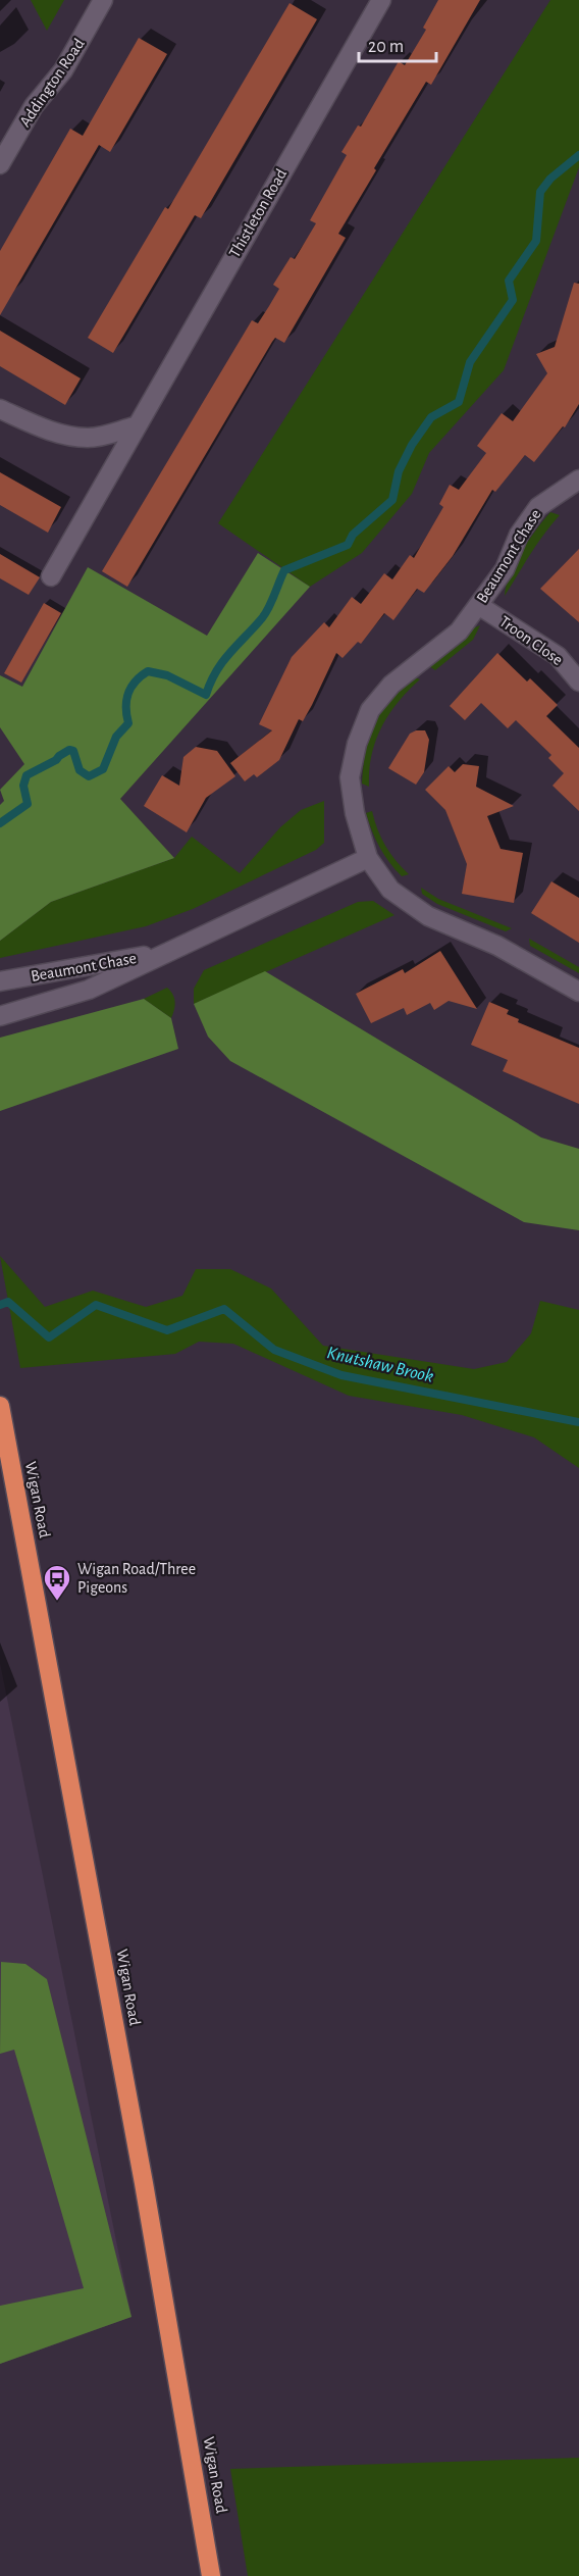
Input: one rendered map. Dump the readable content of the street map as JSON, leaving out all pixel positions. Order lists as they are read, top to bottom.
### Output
{
  "streets": {
    "highway": ["Wigan Road"],
    "street": [
      "Addington Road",
      "Thistleton Road",
      "Beaumont Chase",
      "Troon Close"
    ]
  },
  "crossings": [
    ["Beaumont Chase", "Troon Close"]
  ],
  "water": ["Knutshaw Brook"],
  "places": {
    "bus stop": ["Wigan Road/Three Pigeons"]
  },
  "scale_bar": "20 m"
}
